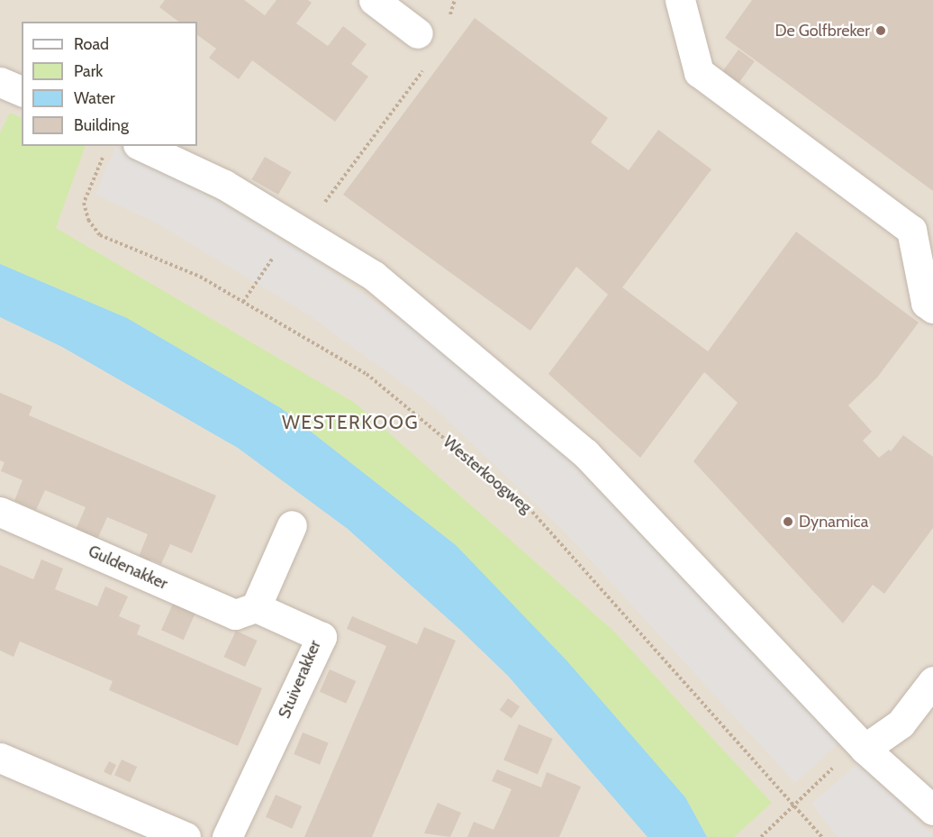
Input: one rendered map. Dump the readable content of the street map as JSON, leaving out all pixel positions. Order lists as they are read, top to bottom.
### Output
{
  "streets": {
    "street": ["Guldenakker", "Stuiverakker"],
    "path": ["Westerkoogweg"]
  },
  "crossings": [
    ["Guldenakker", "Stuiverakker"]
  ],
  "districts": ["WESTERKOOG"],
  "places": ["De Golfbreker", "Dynamica"],
  "legend": [
    "Road",
    "Park",
    "Water",
    "Building"
  ]
}
